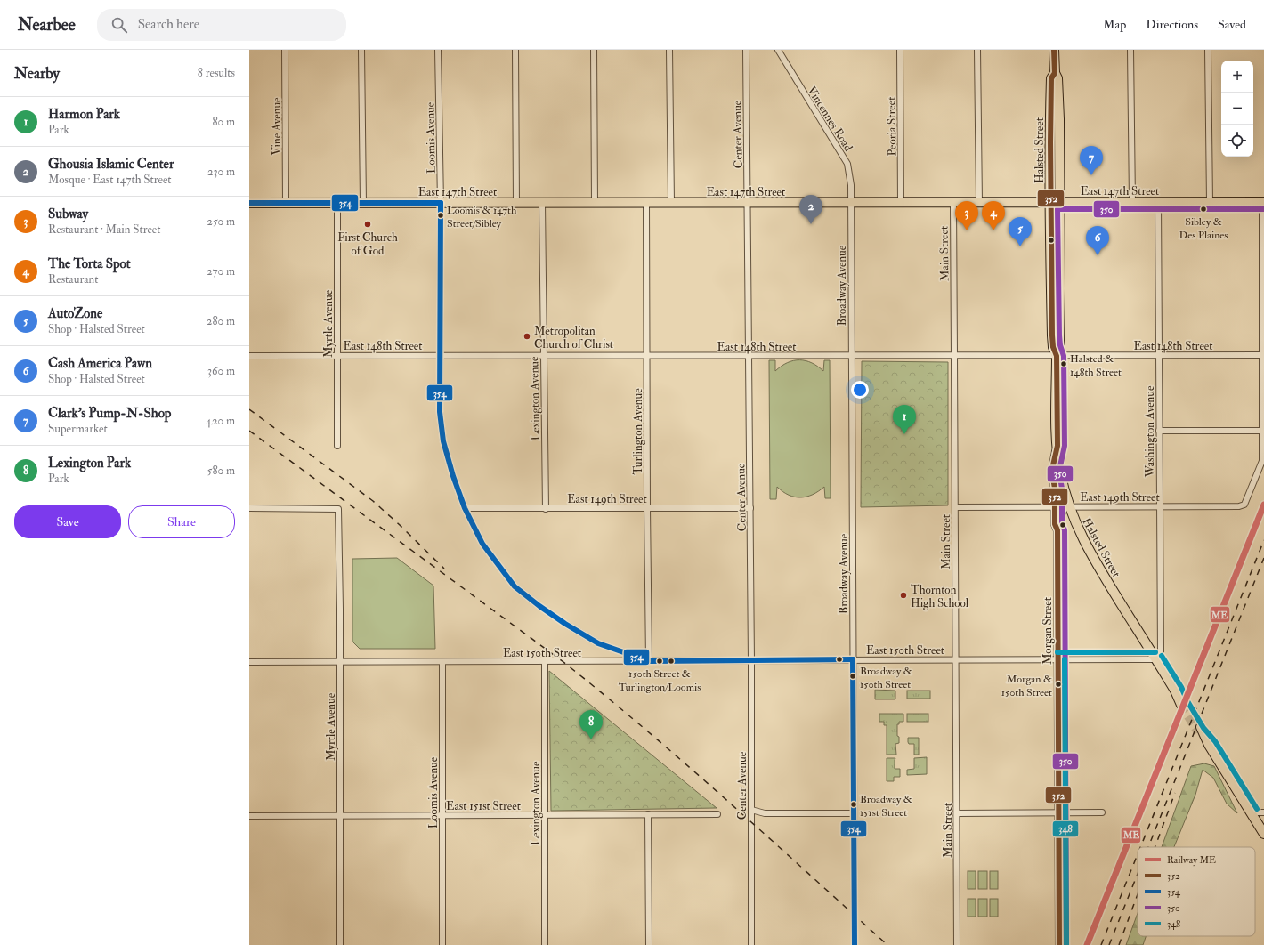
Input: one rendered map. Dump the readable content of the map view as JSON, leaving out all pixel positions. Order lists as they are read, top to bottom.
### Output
{
  "streets": {
    "main road": ["Halsted Street", "East 147th Street"],
    "street": [
      "Vincennes Road",
      "Vine Avenue",
      "Peoria Street",
      "Center Avenue",
      "Loomis Avenue",
      "Main Street",
      "Broadway Avenue",
      "Myrtle Avenue",
      "East 148th Street",
      "Lexington Avenue",
      "Turlington Avenue",
      "Washington Avenue",
      "East 149th Street",
      "Morgan Street",
      "East 150th Street",
      "East 151st Street"
    ]
  },
  "crossings": [
    ["Vincennes Road", "East 147th Street"],
    ["Vincennes Road", "Broadway Avenue"],
    ["Vine Avenue", "East 147th Street"],
    ["Peoria Street", "East 147th Street"],
    ["Center Avenue", "East 147th Street"],
    ["Center Avenue", "East 148th Street"],
    ["Center Avenue", "East 149th Street"],
    ["Center Avenue", "East 150th Street"],
    ["Loomis Avenue", "East 147th Street"],
    ["Loomis Avenue", "East 148th Street"],
    ["Loomis Avenue", "Turlington Avenue"],
    ["Loomis Avenue", "East 149th Street"],
    ["Loomis Avenue", "East 150th Street"],
    ["Loomis Avenue", "East 151st Street"],
    ["Halsted Street", "East 147th Street"],
    ["Halsted Street", "East 148th Street"],
    ["Halsted Street", "Washington Avenue"],
    ["Halsted Street", "East 149th Street"],
    ["Halsted Street", "Morgan Street"],
    ["Halsted Street", "East 150th Street"],
    ["East 147th Street", "Main Street"],
    ["East 147th Street", "Broadway Avenue"],
    ["East 147th Street", "Myrtle Avenue"],
    ["East 147th Street", "Lexington Avenue"],
    ["East 147th Street", "Turlington Avenue"],
    ["East 147th Street", "Washington Avenue"],
    ["Main Street", "East 148th Street"],
    ["Main Street", "East 149th Street"],
    ["Main Street", "East 150th Street"],
    ["Broadway Avenue", "East 148th Street"],
    ["Broadway Avenue", "East 150th Street"],
    ["Myrtle Avenue", "East 148th Street"],
    ["Myrtle Avenue", "East 150th Street"],
    ["Myrtle Avenue", "East 151st Street"],
    ["East 148th Street", "Lexington Avenue"],
    ["East 148th Street", "Turlington Avenue"],
    ["East 148th Street", "Washington Avenue"],
    ["Lexington Avenue", "East 149th Street"],
    ["Lexington Avenue", "East 150th Street"],
    ["Lexington Avenue", "East 151st Street"],
    ["Turlington Avenue", "East 149th Street"],
    ["Turlington Avenue", "East 150th Street"],
    ["Washington Avenue", "East 149th Street"],
    ["Washington Avenue", "East 150th Street"],
    ["East 149th Street", "Morgan Street"],
    ["Morgan Street", "East 150th Street"]
  ],
  "places": [
    "Sibley & Des Plaines",
    "Loomis & 147th Street/Sibley",
    "First Church of God",
    "Metropolitan Church of Christ",
    "Halsted & 148th Street",
    "Thornton High School",
    "150th Street & Turlington/Loomis",
    "Broadway & 150th Street",
    "Morgan & 150th Street",
    "Broadway & 151st Street"
  ],
  "lines": [
    "transit line 352",
    "transit line 354",
    "transit line 350",
    "rail line ME",
    "transit line 348"
  ],
  "legend": [
    "Railway ME",
    "352",
    "354",
    "350",
    "348"
  ],
  "page": {
    "header": "Nearbee",
    "search": "Search here",
    "nav": ["Map", "Directions", "Saved"],
    "heading": ["Nearby", "8 results"],
    "map_buttons": ["+", "−"],
    "list": [
      {
        "mark": "1",
        "name": "Harmon Park",
        "note": "Park",
        "value": "80 m"
      },
      {
        "mark": "2",
        "name": "Ghousia Islamic Center",
        "note": "Mosque · East 147th Street",
        "value": "230 m"
      },
      {
        "mark": "3",
        "name": "Subway",
        "note": "Restaurant · Main Street",
        "value": "250 m"
      },
      {
        "mark": "4",
        "name": "The Torta Spot",
        "note": "Restaurant",
        "value": "270 m"
      },
      {
        "mark": "5",
        "name": "AutoZone",
        "note": "Shop · Halsted Street",
        "value": "280 m"
      },
      {
        "mark": "6",
        "name": "Cash America Pawn",
        "note": "Shop · Halsted Street",
        "value": "360 m"
      },
      {
        "mark": "7",
        "name": "Clark's Pump-N-Shop",
        "note": "Supermarket",
        "value": "420 m"
      },
      {
        "mark": "8",
        "name": "Lexington Park",
        "note": "Park",
        "value": "580 m"
      }
    ],
    "pins": [
      "7",
      "2",
      "3",
      "4",
      "5",
      "6",
      "1",
      "8"
    ],
    "buttons": ["Save", "Share"]
  }
}
